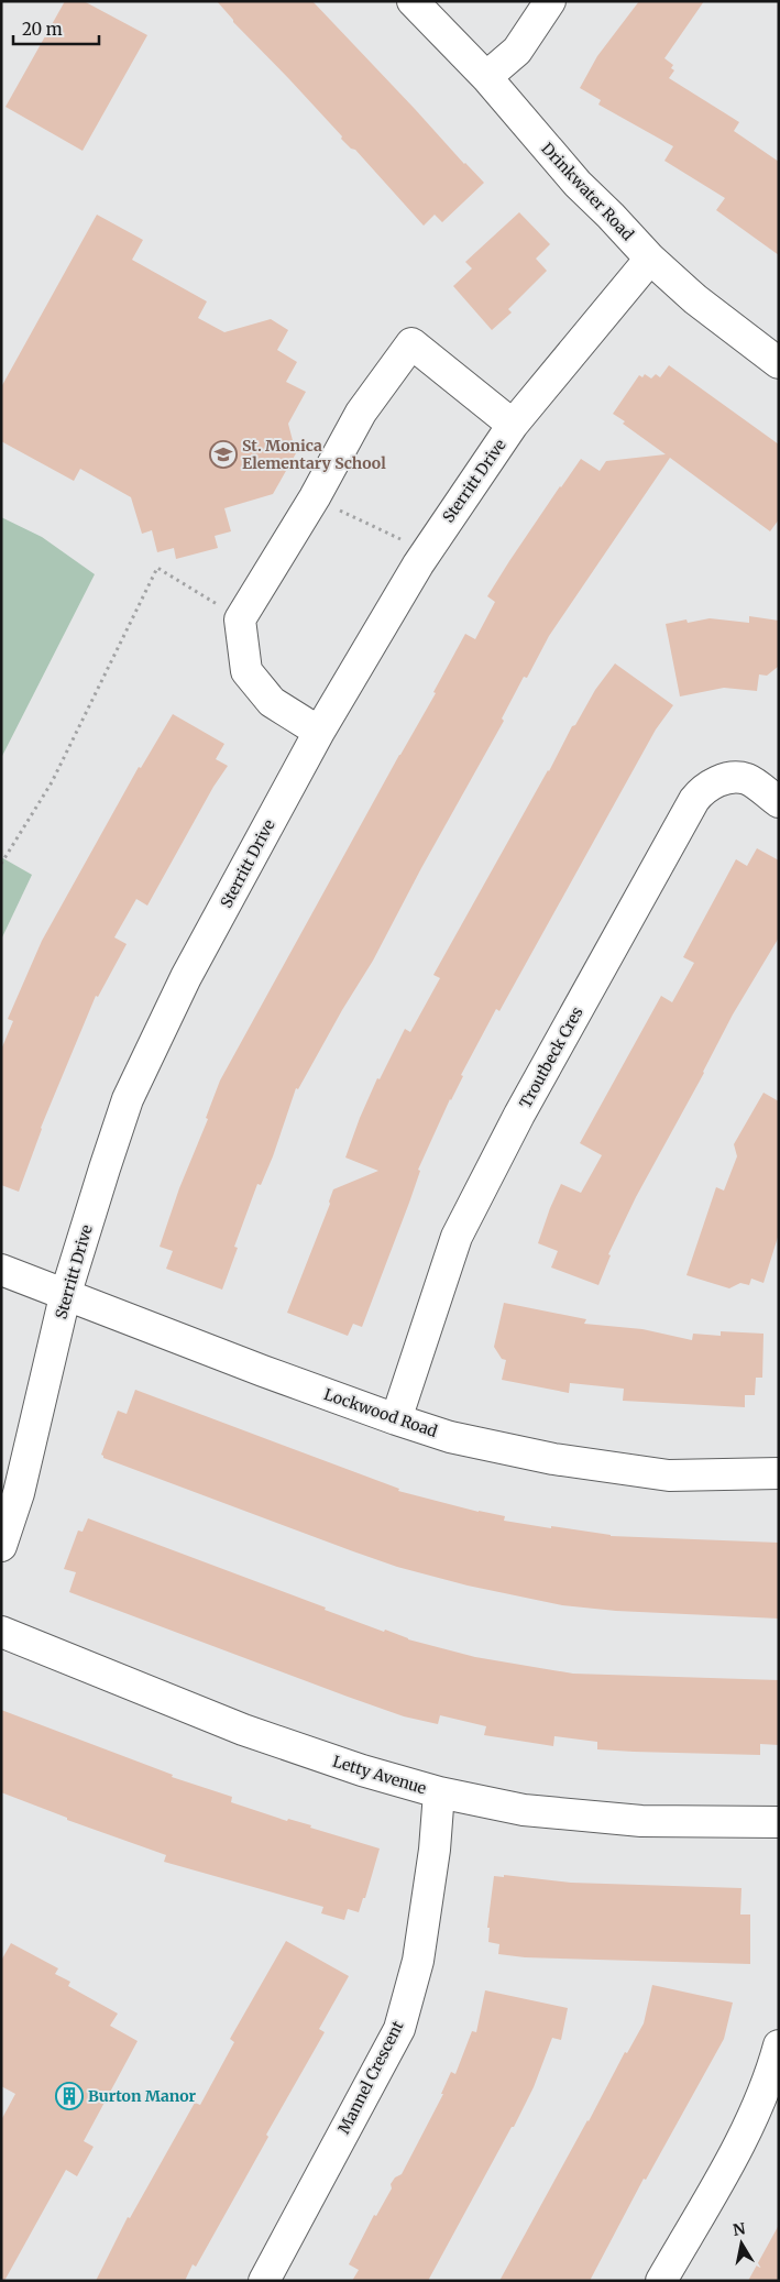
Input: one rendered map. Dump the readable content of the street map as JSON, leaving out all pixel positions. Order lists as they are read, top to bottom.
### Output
{
  "streets": {
    "street": [
      "Drinkwater Road",
      "Sterritt Drive",
      "Troutbeck Cres",
      "Lockwood Road",
      "Letty Avenue",
      "Mannel Crescent"
    ]
  },
  "crossings": [
    ["Drinkwater Road", "Sterritt Drive"],
    ["Sterritt Drive", "Lockwood Road"],
    ["Troutbeck Cres", "Lockwood Road"],
    ["Letty Avenue", "Mannel Crescent"]
  ],
  "places": {
    "school or university": ["St. Monica Elementary School"],
    "building": ["Burton Manor"]
  },
  "scale_bar": "20 m",
  "north": "top"
}
